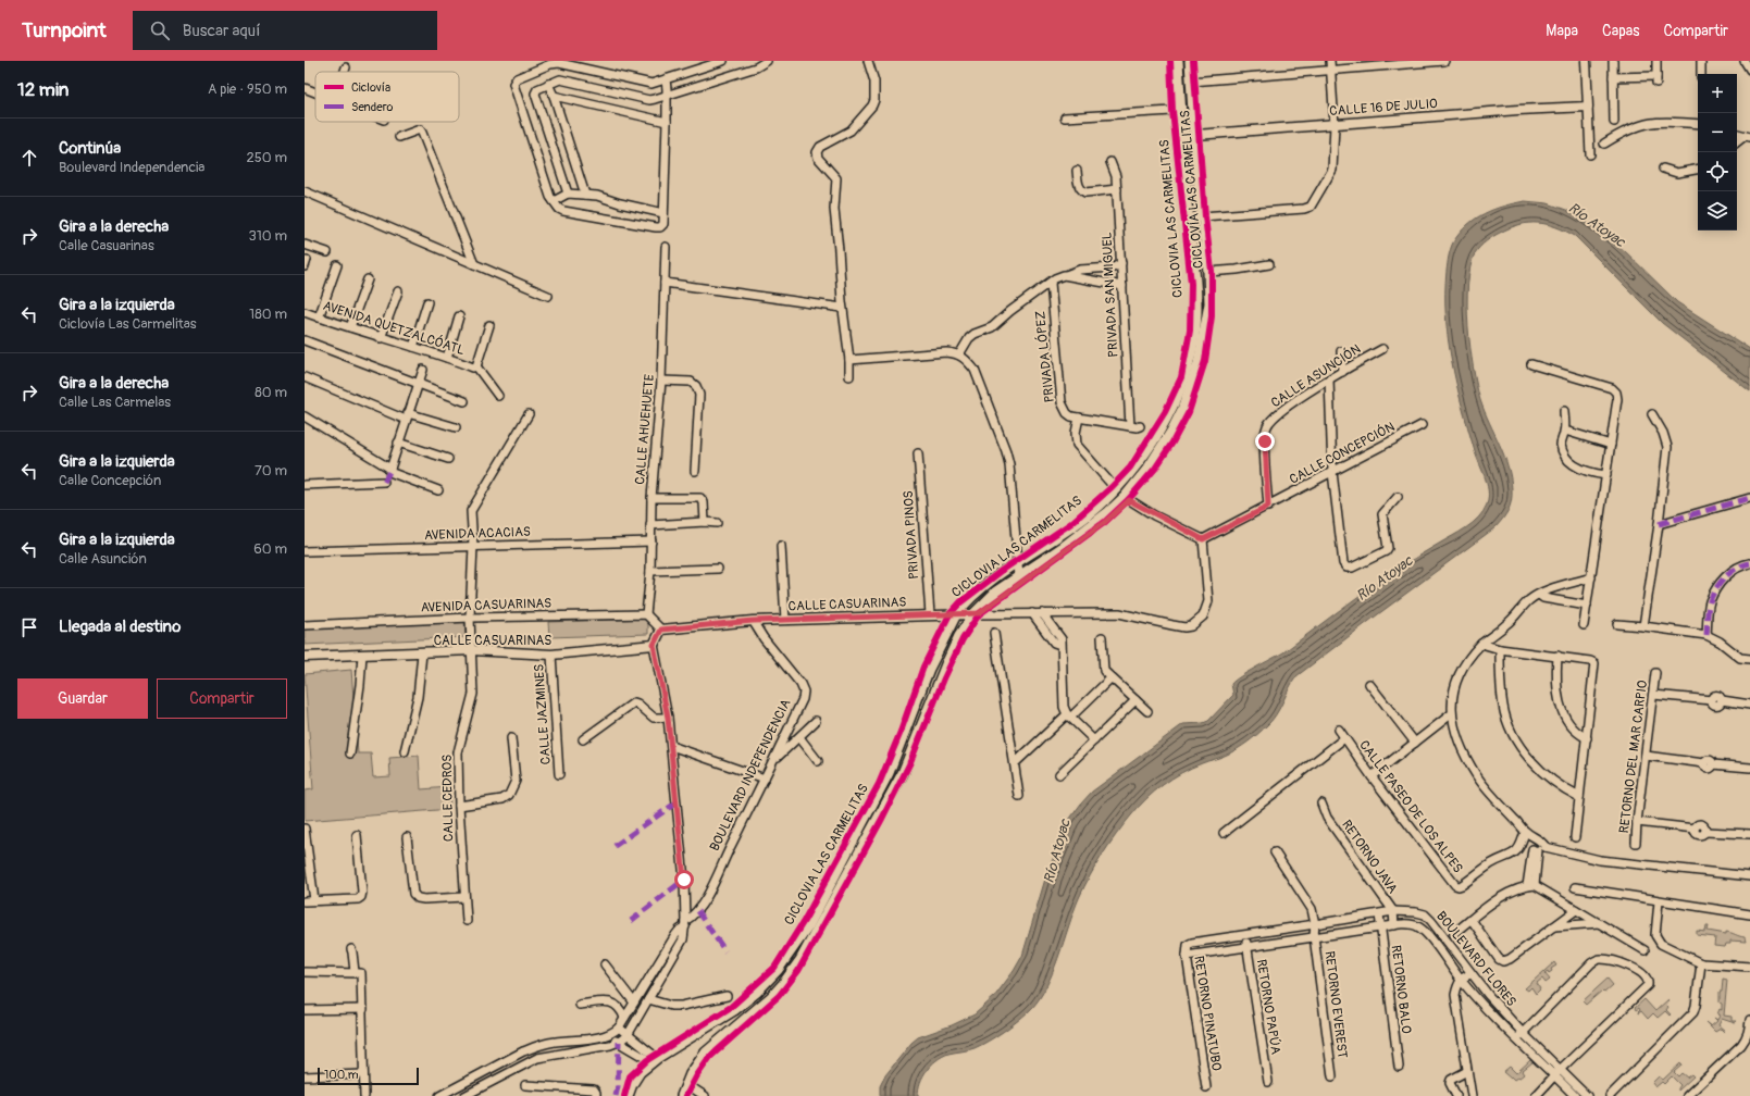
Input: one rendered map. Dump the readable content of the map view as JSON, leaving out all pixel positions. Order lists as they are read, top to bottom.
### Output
{
  "streets": {
    "street": [
      "CALLE 16 DE JULIO",
      "PRIVADA SAN MIGUEL",
      "AVENIDA QUETZALCÓATL",
      "PRIVADA LÓPEZ",
      "CALLE ASUNCIÓN",
      "CALLE AHUEHUETE",
      "CALLE CONCEPCIÓN",
      "AVENIDA ACACIAS",
      "PRIVADA PINOS",
      "CALLE CASUARINAS",
      "AVENIDA CASUARINAS",
      "CALLE JAZMINES",
      "RETORNO DEL MAR CARPIO",
      "BOULEVARD INDEPENDENCIA",
      "CALLE CEDROS",
      "CALLE PASEO DE LOS ALPES",
      "RETORNO JAVA",
      "BOULEVARD FLORES",
      "RETORNO BALO",
      "RETORNO EVEREST",
      "RETORNO PAPÚA",
      "RETORNO PINATUBO"
    ],
    "cycle path": ["CICLOVÍA LAS CARMELITAS"]
  },
  "crossings": [
    ["CALLE ASUNCIÓN", "CALLE CONCEPCIÓN"],
    ["CALLE AHUEHUETE", "AVENIDA ACACIAS"],
    ["CALLE AHUEHUETE", "AVENIDA CASUARINAS"],
    ["CALLE CONCEPCIÓN", "CALLE CASUARINAS"],
    ["AVENIDA ACACIAS", "CALLE CEDROS"],
    ["PRIVADA PINOS", "CALLE CASUARINAS"],
    ["CALLE CASUARINAS", "CALLE JAZMINES"],
    ["CALLE CASUARINAS", "BOULEVARD INDEPENDENCIA"],
    ["CALLE CASUARINAS", "CALLE CEDROS"],
    ["AVENIDA CASUARINAS", "CALLE CEDROS"],
    ["RETORNO JAVA", "BOULEVARD FLORES"],
    ["BOULEVARD FLORES", "RETORNO BALO"],
    ["BOULEVARD FLORES", "RETORNO EVEREST"],
    ["BOULEVARD FLORES", "RETORNO PAPÚA"],
    ["BOULEVARD FLORES", "RETORNO PINATUBO"]
  ],
  "water": ["Río Atoyac"],
  "legend": ["Ciclovía", "Sendero"],
  "scale_bar": "100 m",
  "page": {
    "header": "Turnpoint",
    "search": "Buscar aquí",
    "nav": ["Mapa", "Capas", "Compartir"],
    "heading": ["12 min", "A pie · 950 m"],
    "map_buttons": ["+", "−"],
    "list": [
      ["Continúa", "Boulevard Independencia", "250 m"],
      ["Gira a la derecha", "Calle Casuarinas", "310 m"],
      ["Gira a la izquierda", "Ciclovía Las Carmelitas", "180 m"],
      ["Gira a la derecha", "Calle Las Carmelas", "80 m"],
      ["Gira a la izquierda", "Calle Concepción", "70 m"],
      ["Gira a la izquierda", "Calle Asunción", "60 m"],
      "Llegada al destino"
    ],
    "buttons": ["Guardar", "Compartir"],
    "scale": "100 m"
  }
}
